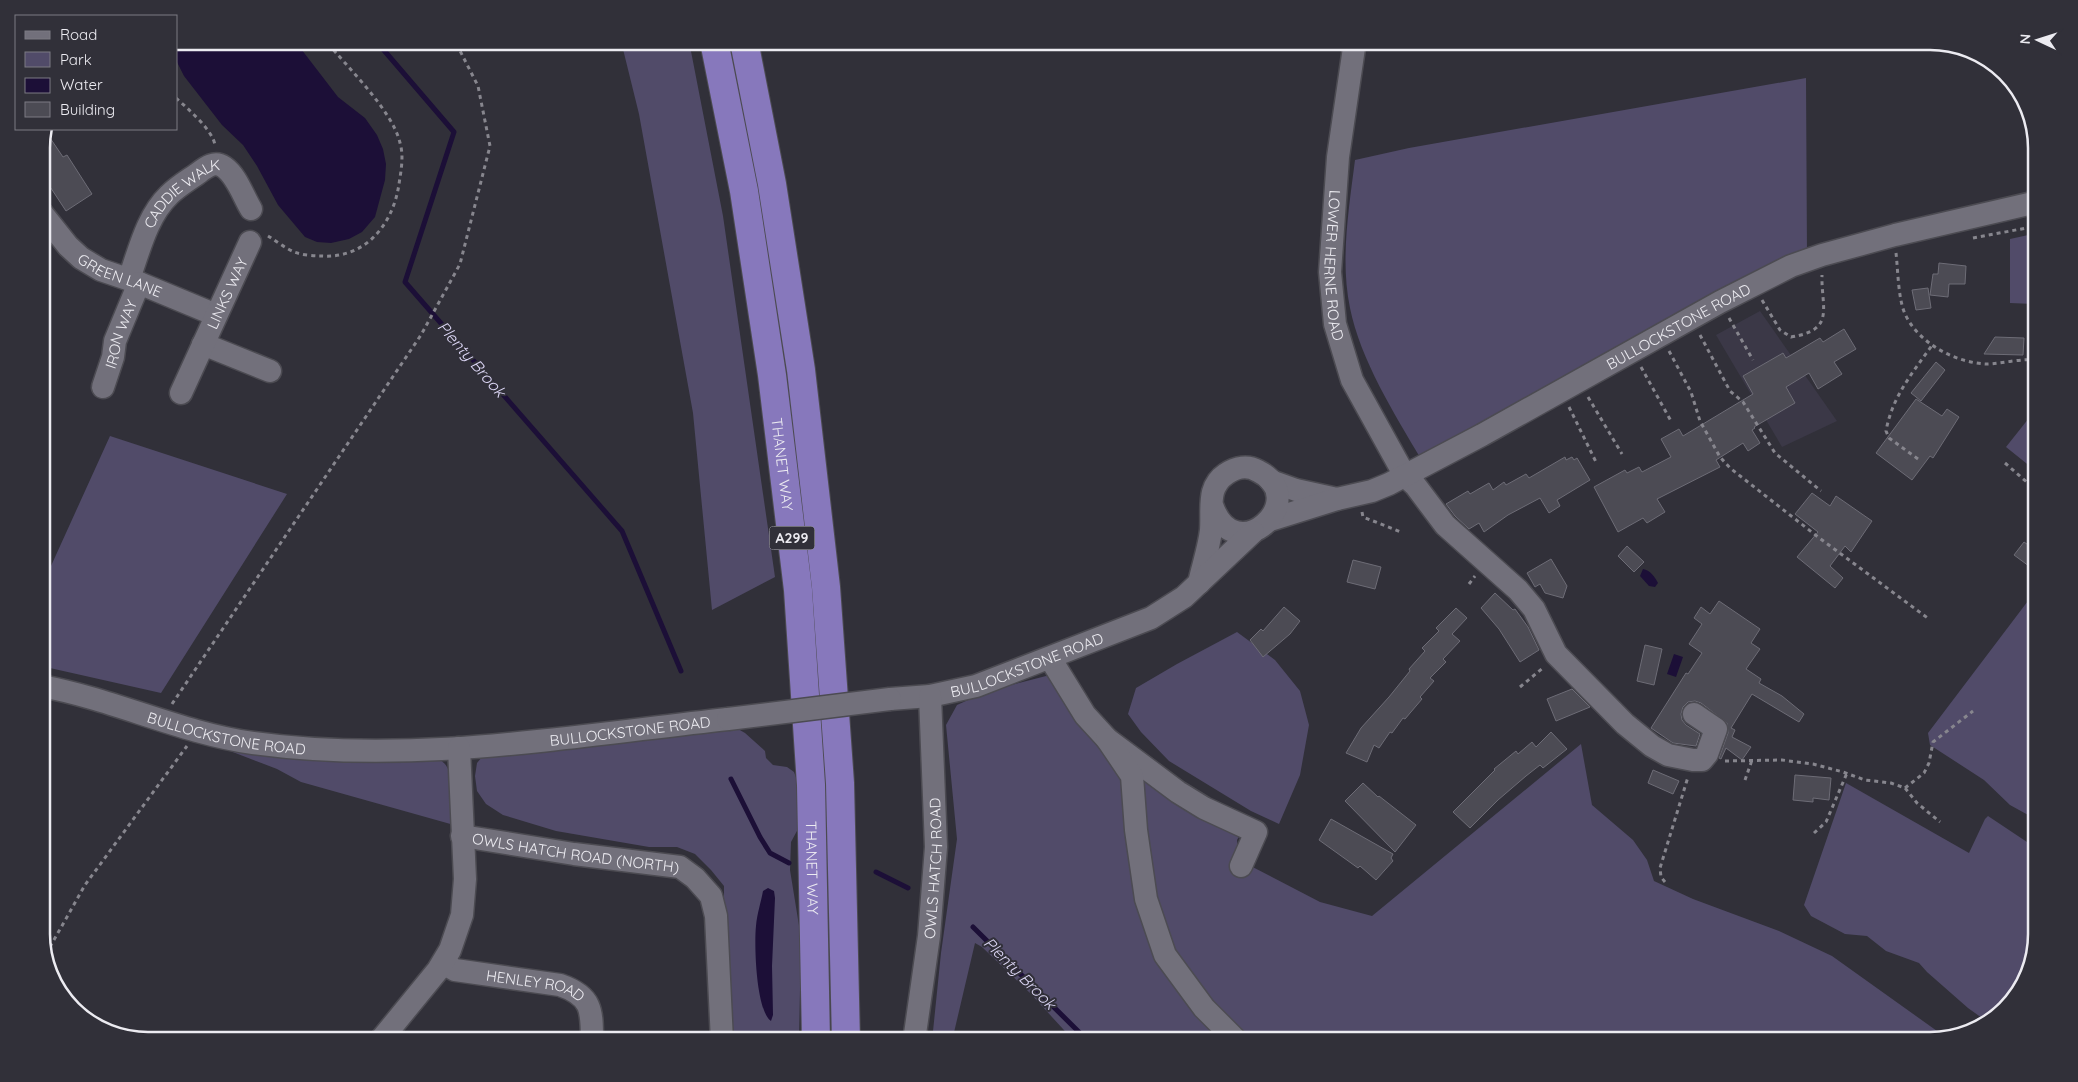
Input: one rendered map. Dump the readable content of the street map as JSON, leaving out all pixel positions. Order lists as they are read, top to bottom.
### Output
{
  "streets": {
    "highway": ["THANET WAY", "A299"],
    "street": [
      "CADDIE WALK",
      "LOWER HERNE ROAD",
      "GREEN LANE",
      "LINKS WAY",
      "BULLOCKSTONE ROAD",
      "IRON WAY",
      "OWLS HATCH ROAD (NORTH)",
      "OWLS HATCH ROAD",
      "HENLEY ROAD"
    ]
  },
  "crossings": [
    ["CADDIE WALK", "GREEN LANE"],
    ["CADDIE WALK", "IRON WAY"],
    ["LOWER HERNE ROAD", "BULLOCKSTONE ROAD"],
    ["GREEN LANE", "LINKS WAY"],
    ["GREEN LANE", "IRON WAY"],
    ["BULLOCKSTONE ROAD", "OWLS HATCH ROAD"]
  ],
  "water": ["Plenty Brook"],
  "legend": [
    "Road",
    "Park",
    "Water",
    "Building"
  ],
  "north": "left"
}
